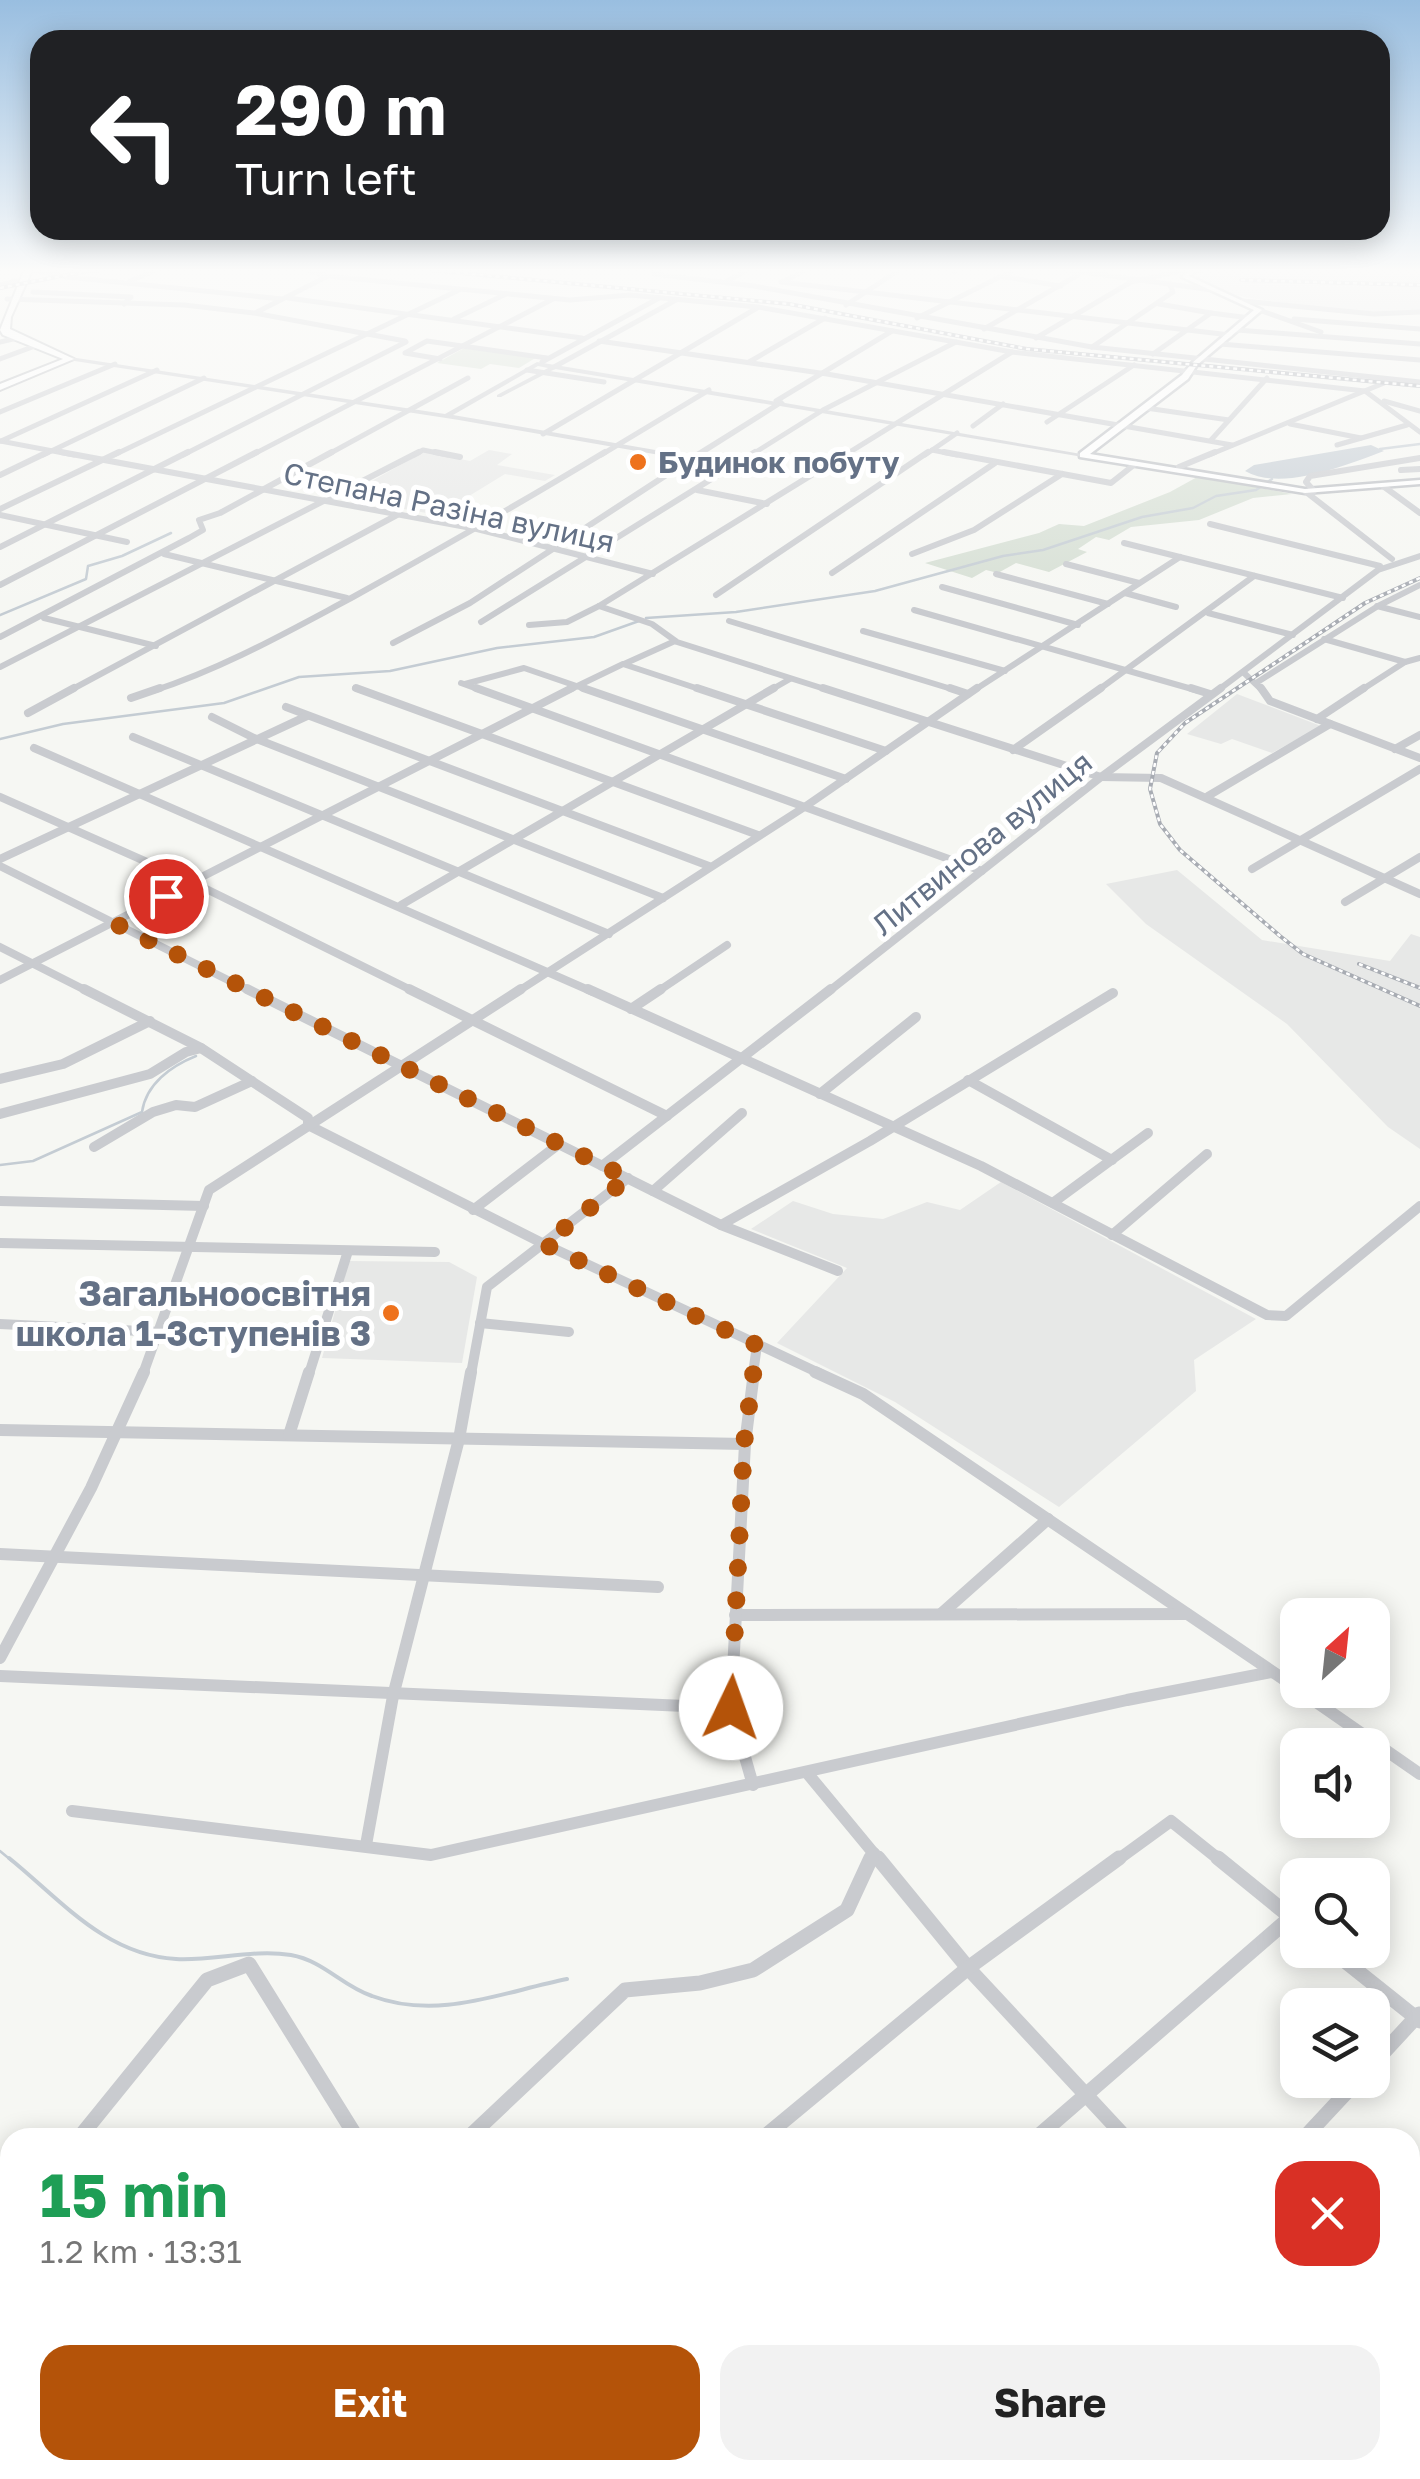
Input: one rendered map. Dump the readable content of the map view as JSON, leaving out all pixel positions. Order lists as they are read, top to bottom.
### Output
{
  "streets": {
    "street": ["Степана Разіна вулиця", "Литвинова вулиця"]
  },
  "places": ["Будинок побуту", "Загальноосвiтня школа 1-3ступенiв 3"],
  "north": "top right",
  "page": {
    "turn": ["290 m", "Turn left"],
    "heading": ["15 min", "1.2 km · 13:31"],
    "buttons": ["Exit", "Share"]
  }
}
